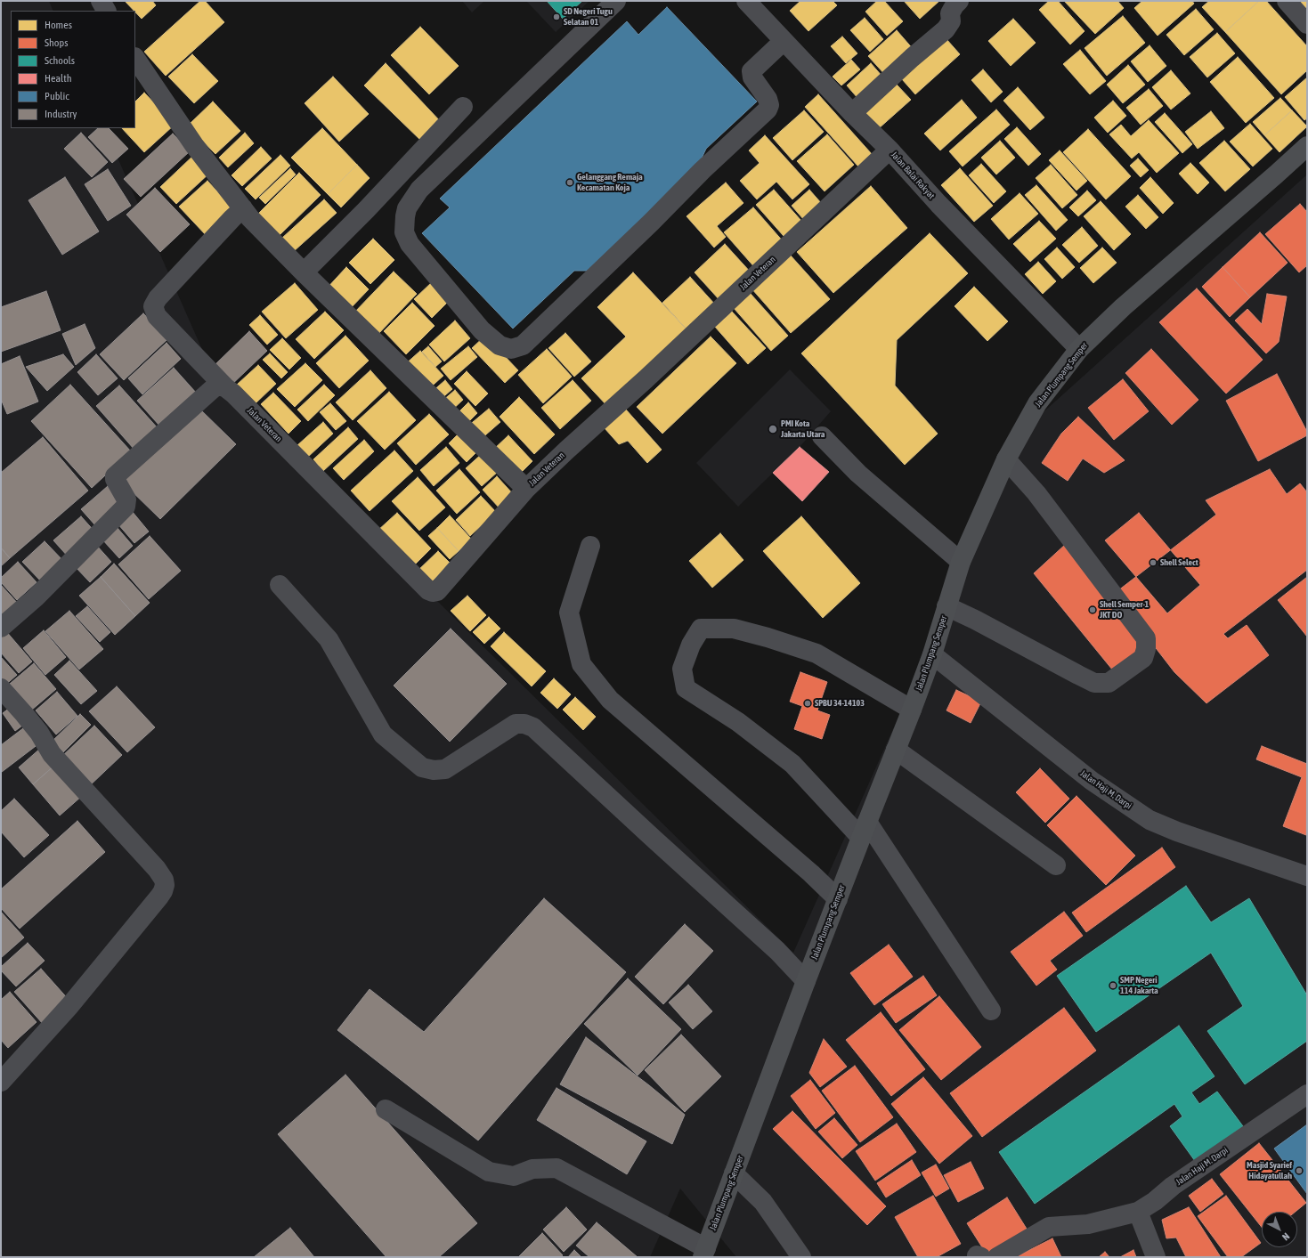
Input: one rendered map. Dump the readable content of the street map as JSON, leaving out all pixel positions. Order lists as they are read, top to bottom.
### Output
{
  "streets": {
    "main road": ["Jalan Plumpang Semper"],
    "street": ["Jalan Balai Rakyat", "Jalan Veteran", "Jalan Haji M. Darpi"]
  },
  "crossings": [
    ["Jalan Balai Rakyat", "Jalan Veteran"],
    ["Jalan Balai Rakyat", "Jalan Plumpang Semper"],
    ["Jalan Plumpang Semper", "Jalan Haji M. Darpi"]
  ],
  "places": [
    "SD Negeri Tugu Selatan 01",
    "Gelanggang Remaja Kecamatan Koja",
    "PMI Kota Jakarta Utara",
    "Shell Select",
    "Shell Semper-1 JKT DO",
    "SPBU 34-14103",
    "SMP Negeri 114 Jakarta",
    "Masjid Syarief Hidayatullah"
  ],
  "legend": [
    "Homes",
    "Shops",
    "Schools",
    "Health",
    "Public",
    "Industry"
  ],
  "north": "bottom right"
}
